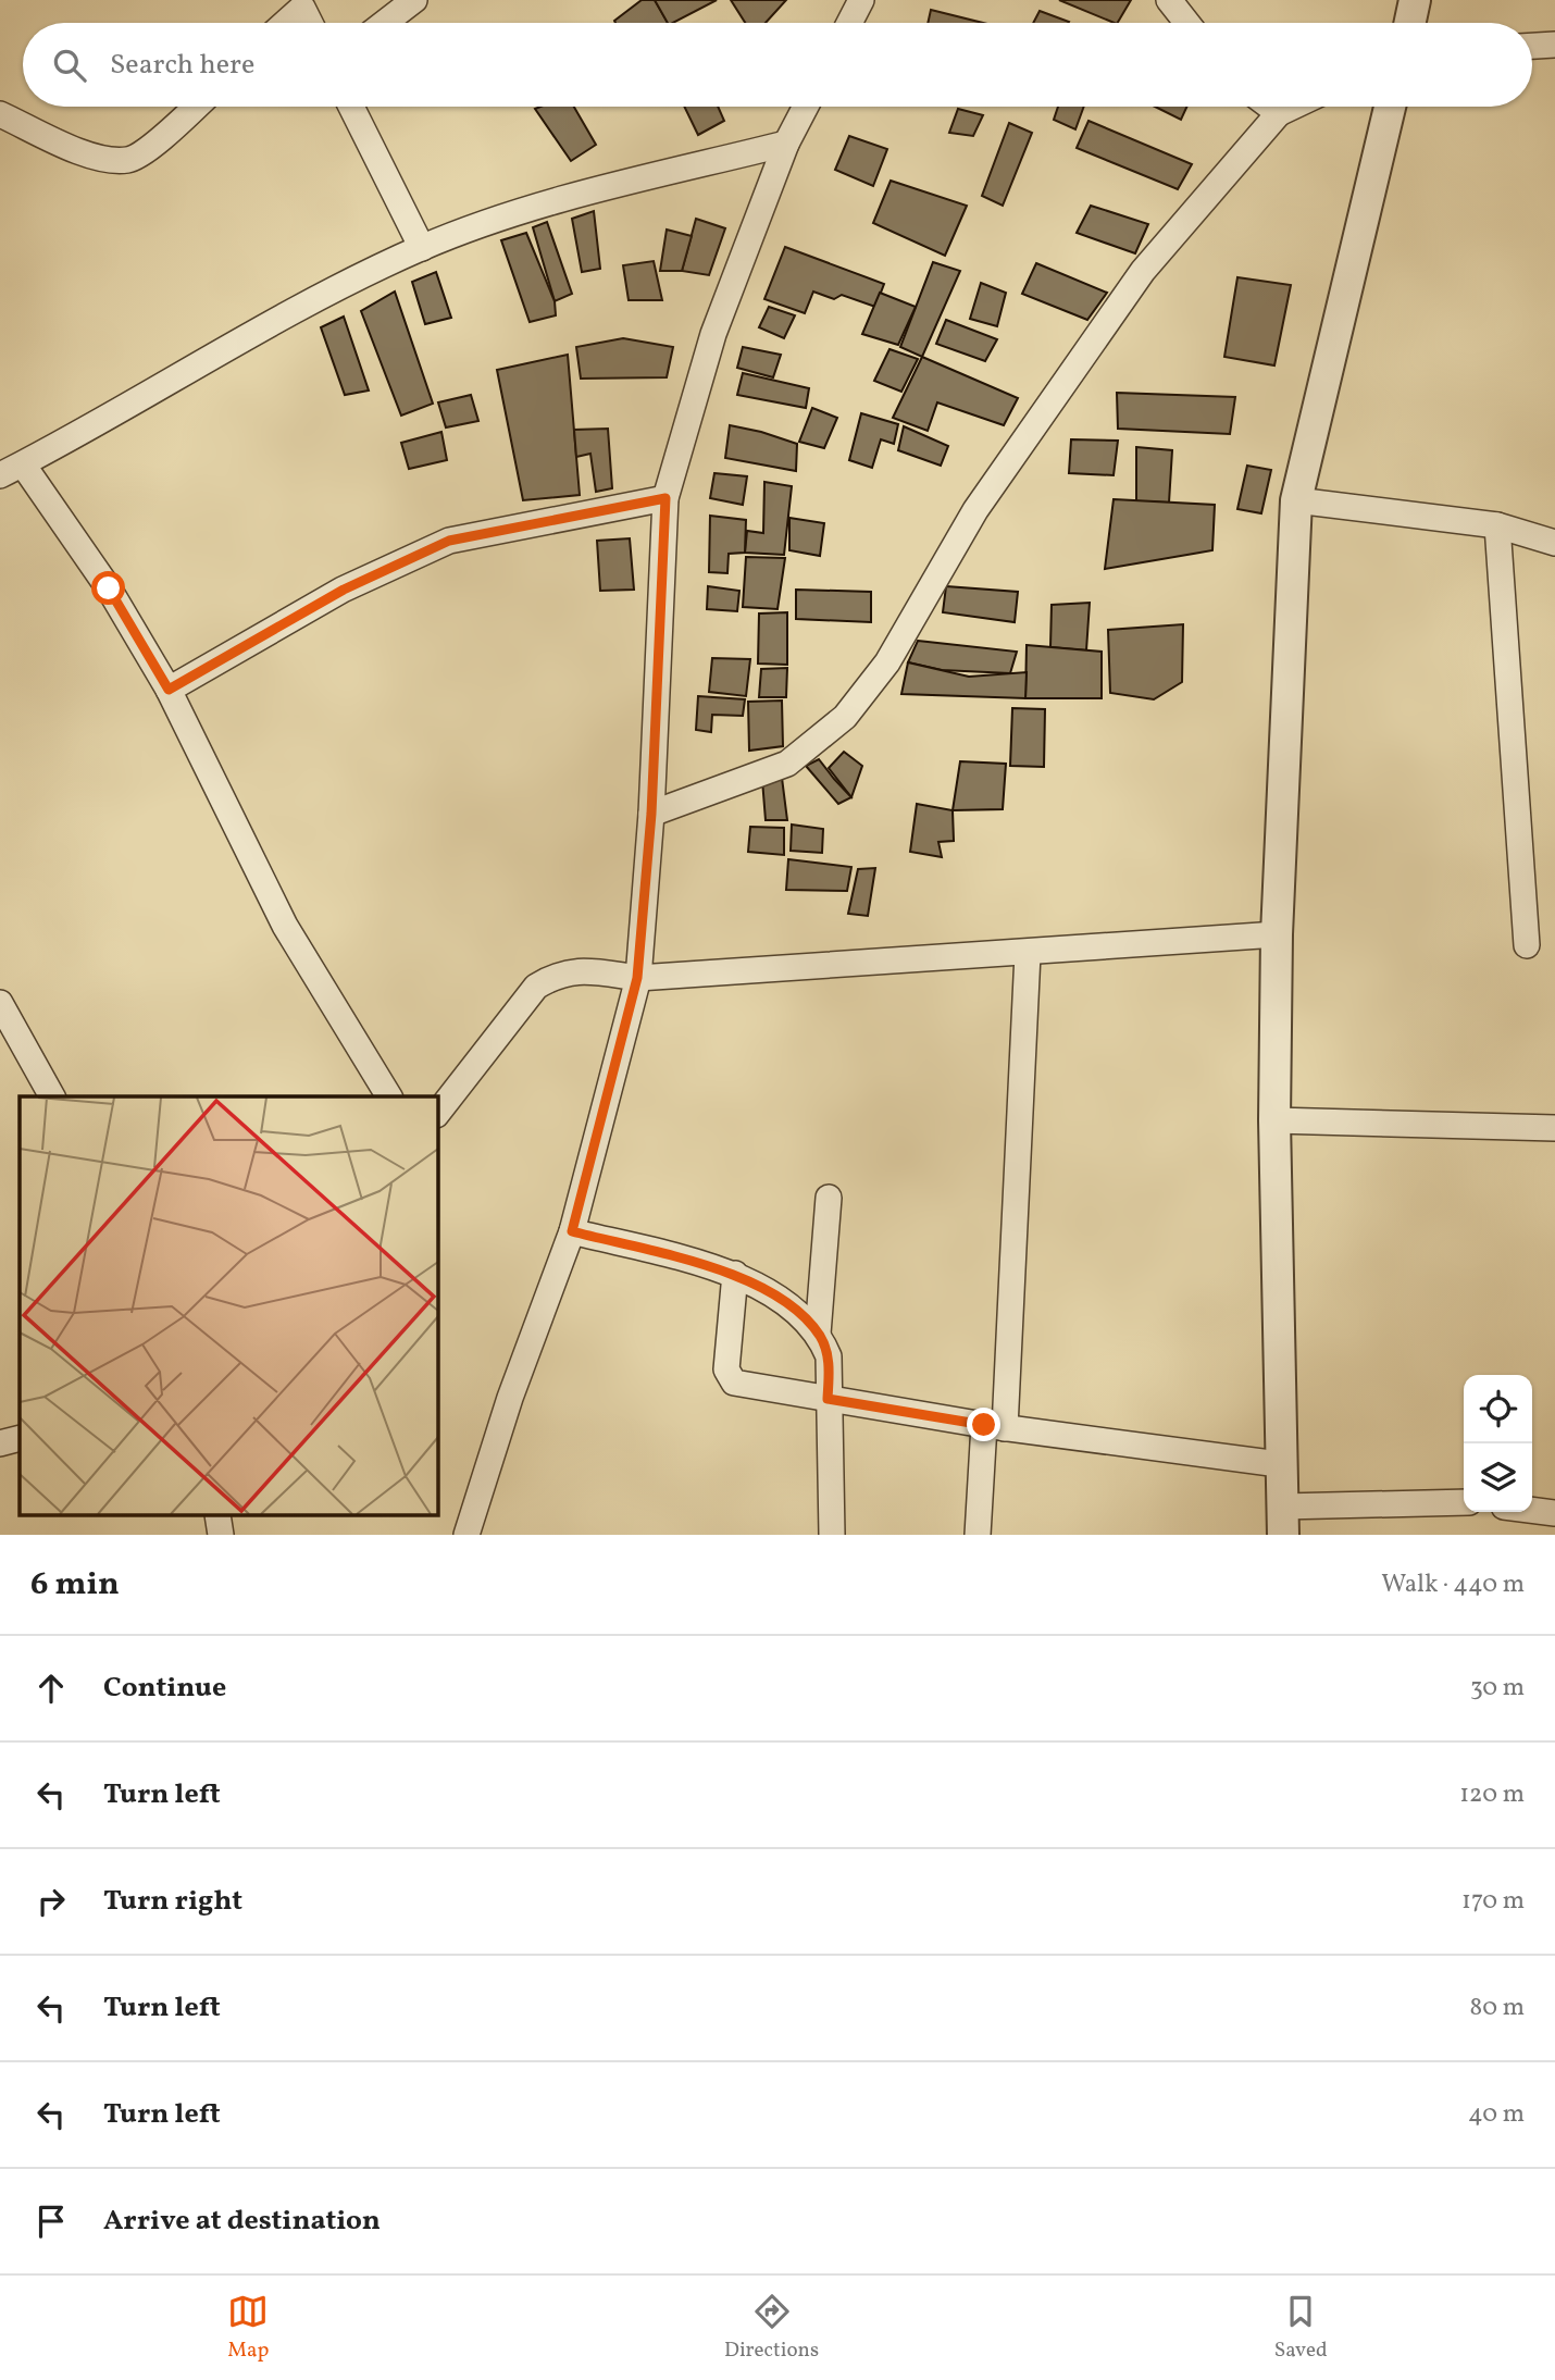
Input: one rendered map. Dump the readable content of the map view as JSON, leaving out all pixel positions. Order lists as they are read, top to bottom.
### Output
{
  "page": {
    "search": "Search here",
    "heading": ["6 min", "Walk · 440 m"],
    "list": [
      ["Continue", "30 m"],
      ["Turn left", "120 m"],
      ["Turn right", "170 m"],
      ["Turn left", "80 m"],
      ["Turn left", "40 m"],
      "Arrive at destination"
    ],
    "nav": ["Map", "Directions", "Saved"]
  }
}
